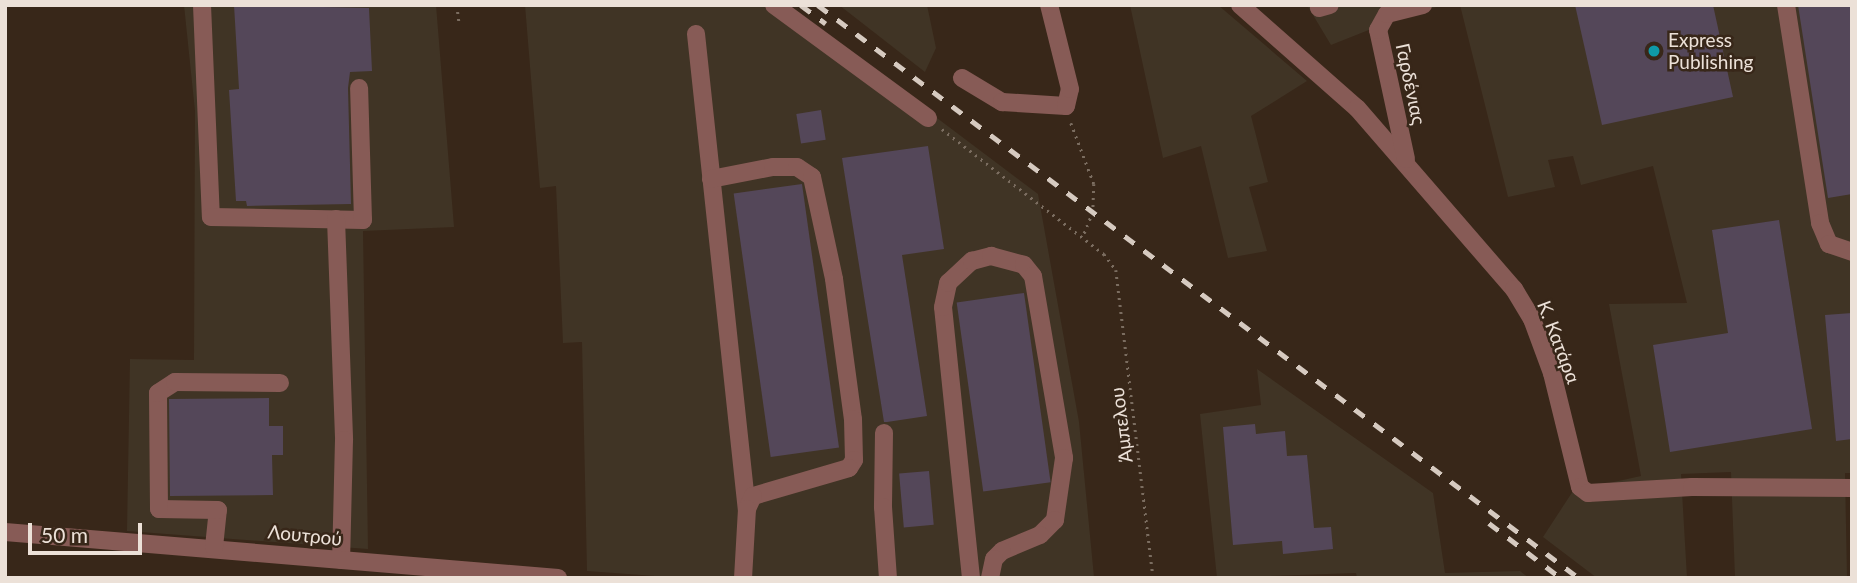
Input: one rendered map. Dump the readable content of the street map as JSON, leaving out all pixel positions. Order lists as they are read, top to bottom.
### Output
{
  "streets": {
    "street": ["Γαρδένιας", "Κ. Κατάρα", "Λουτρού"],
    "path": ["Άμπελου"]
  },
  "crossings": [
    ["Γαρδένιας", "Κ. Κατάρα"]
  ],
  "places": ["Express Publishing"],
  "scale_bar": "50 m"
}
